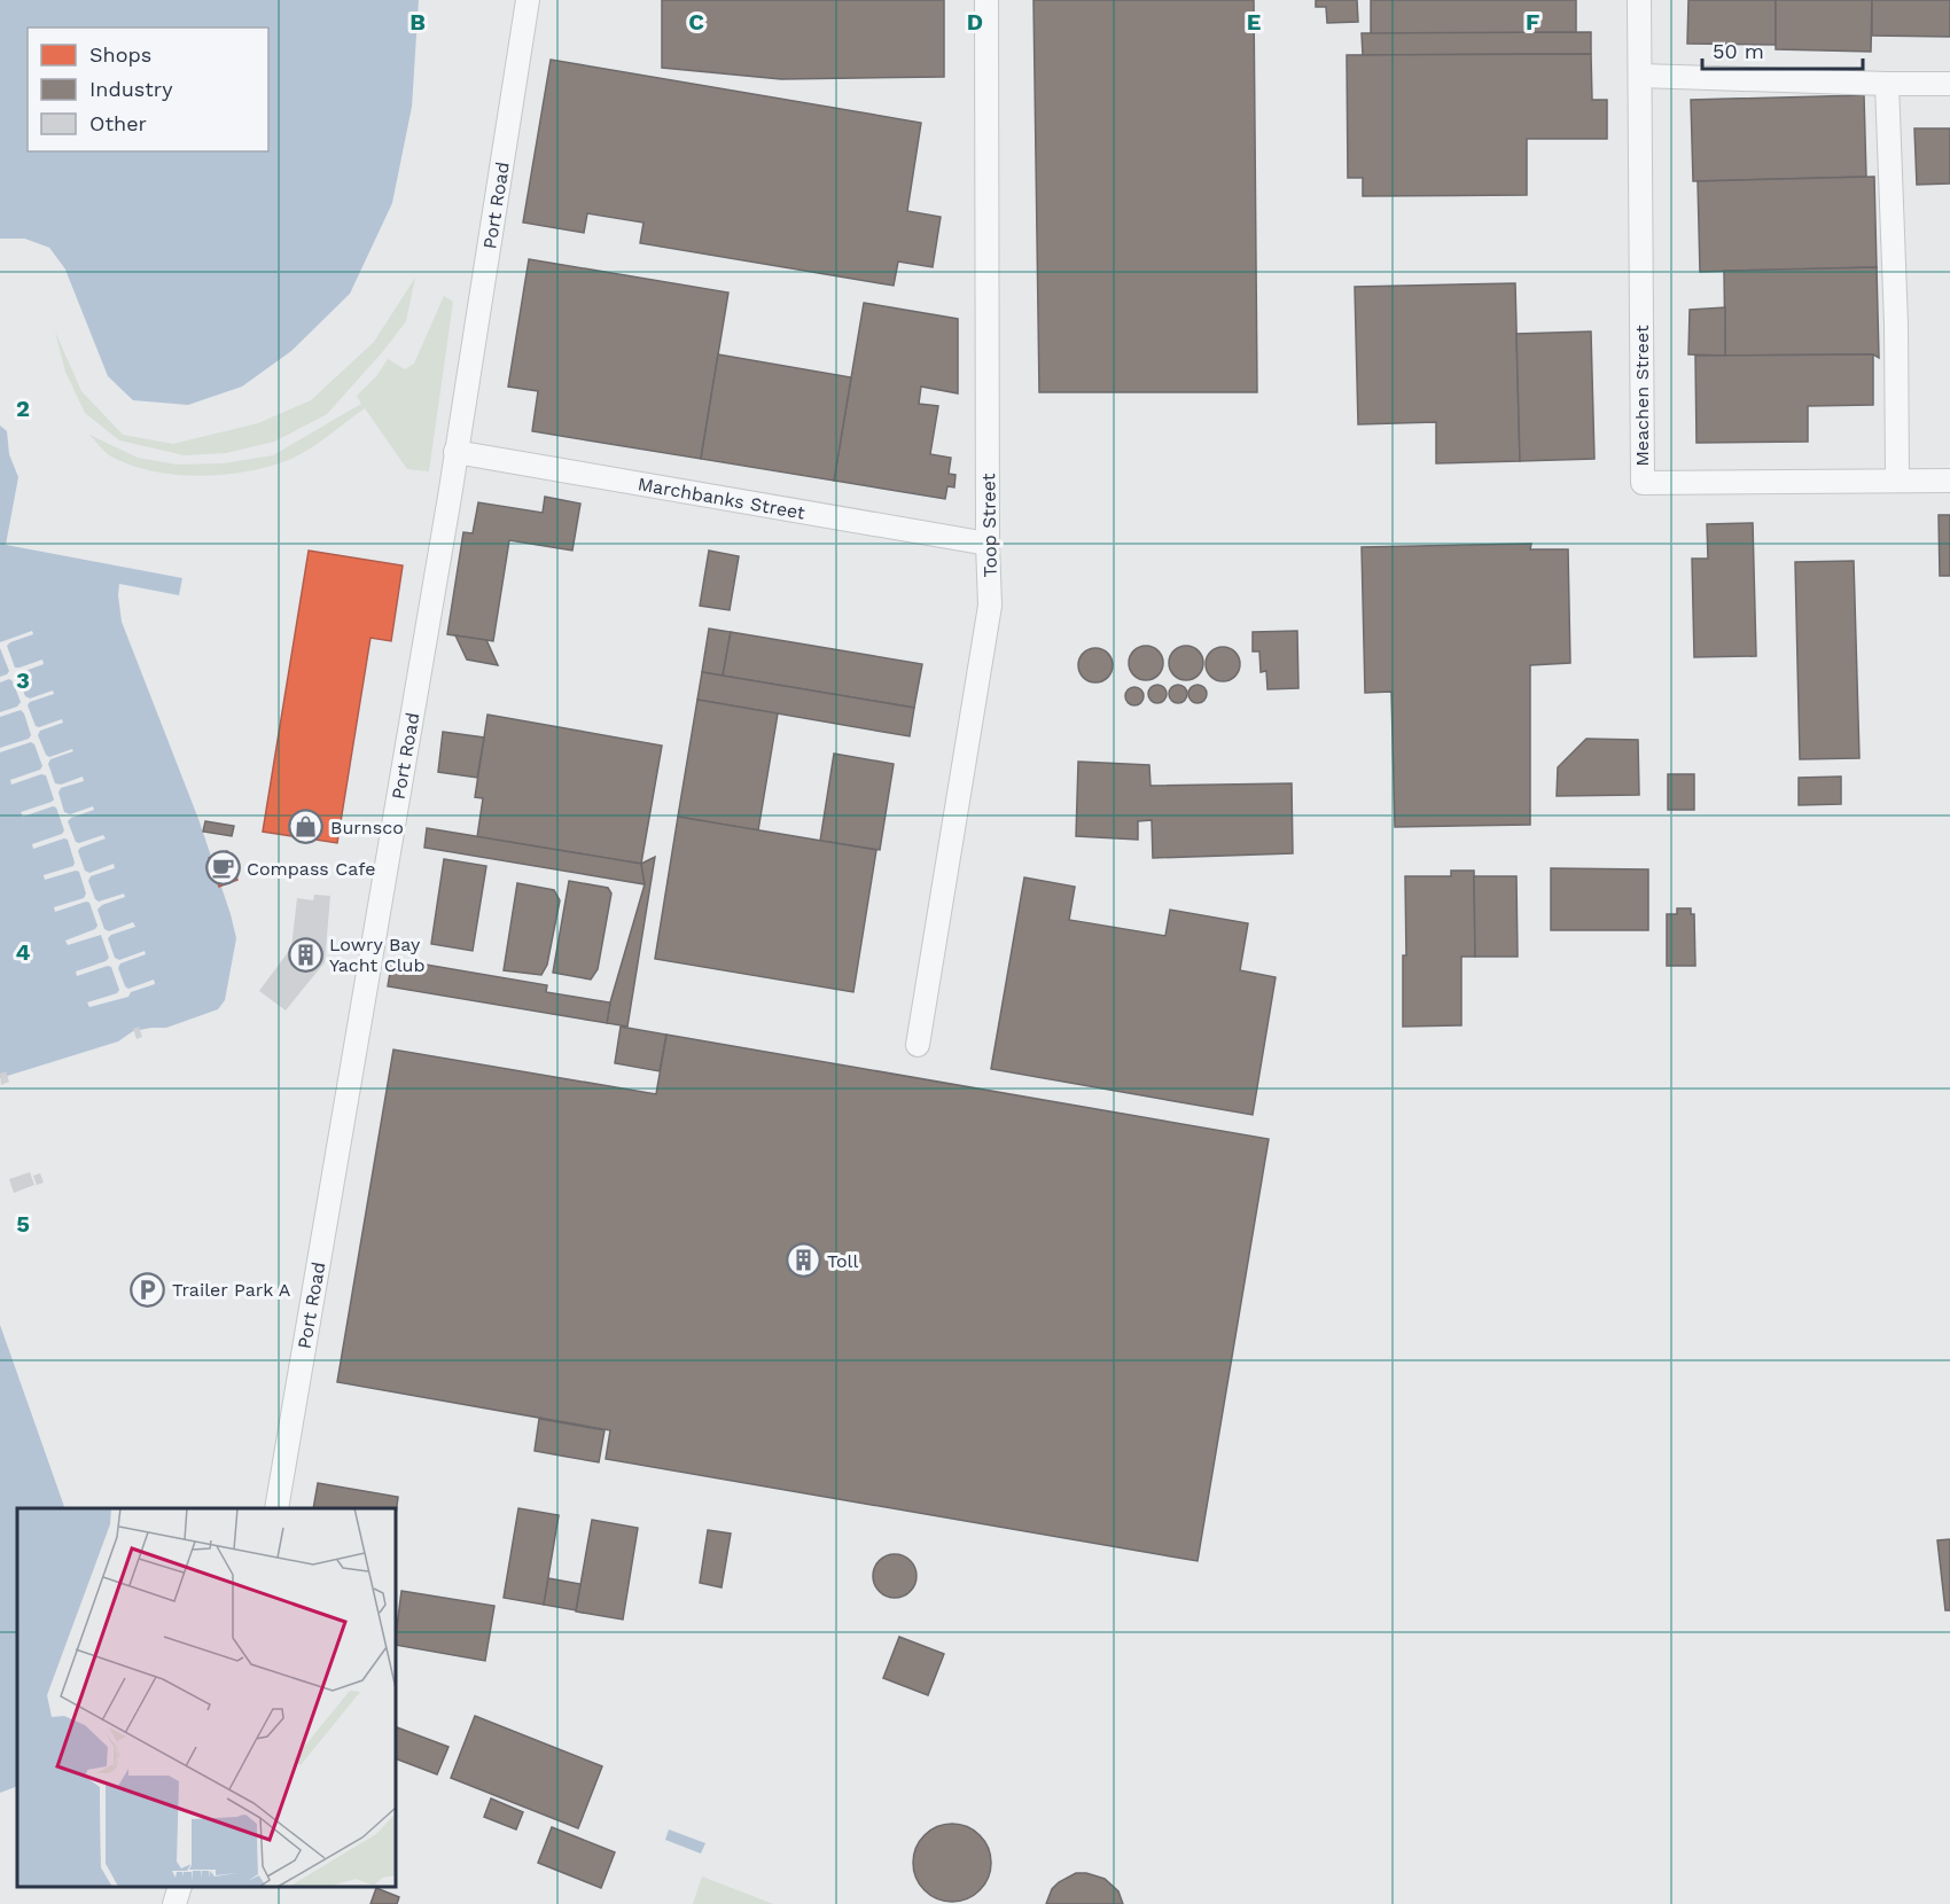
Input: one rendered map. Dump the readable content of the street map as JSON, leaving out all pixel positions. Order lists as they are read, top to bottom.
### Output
{
  "streets": {
    "street": [
      "Port Road",
      "Meachen Street",
      "Marchbanks Street",
      "Toop Street"
    ]
  },
  "crossings": [
    ["Port Road", "Marchbanks Street"],
    ["Marchbanks Street", "Toop Street"]
  ],
  "places": {
    "shop": ["Burnsco"],
    "cafe": ["Compass Cafe"],
    "building": ["Lowry Bay Yacht Club", "Toll"],
    "parking": ["Trailer Park A"]
  },
  "legend": ["Shops", "Industry", "Other"],
  "scale_bar": "50 m",
  "grid": {
    "columns": [
      "B",
      "C",
      "D",
      "E",
      "F"
    ],
    "rows": [
      "2",
      "3",
      "4",
      "5"
    ]
  }
}
